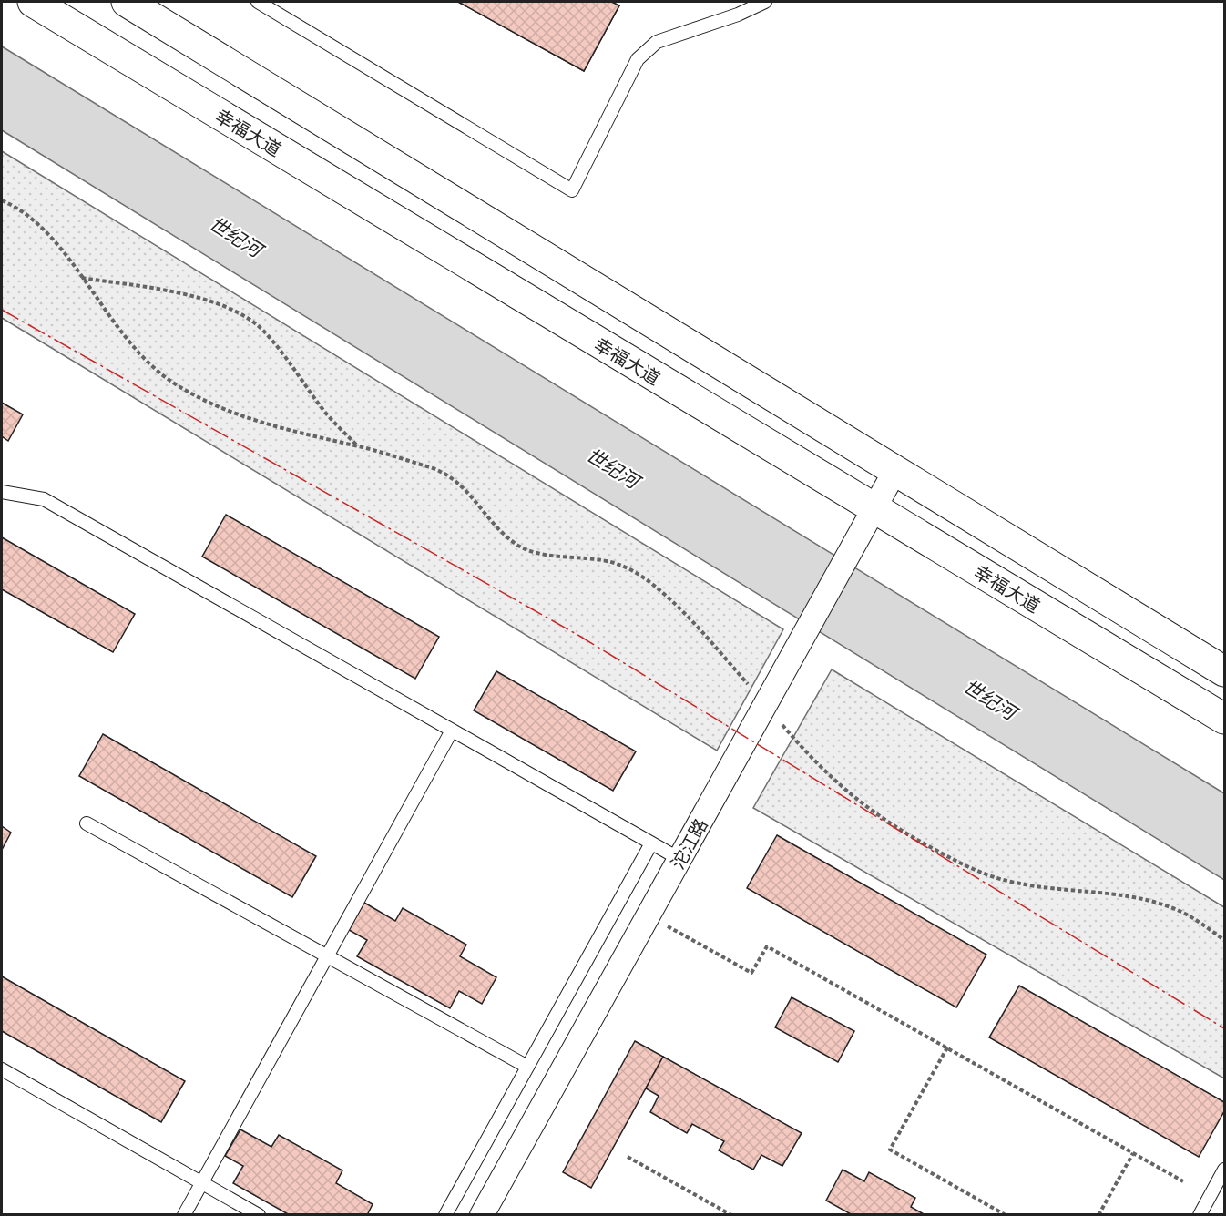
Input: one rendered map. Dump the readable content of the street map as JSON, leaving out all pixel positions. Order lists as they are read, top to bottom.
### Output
{
  "streets": {
    "main road": ["幸福大道"],
    "street": ["沱江路"]
  },
  "crossings": [
    ["幸福大道", "沱江路"]
  ],
  "water": ["世纪河"]
}
